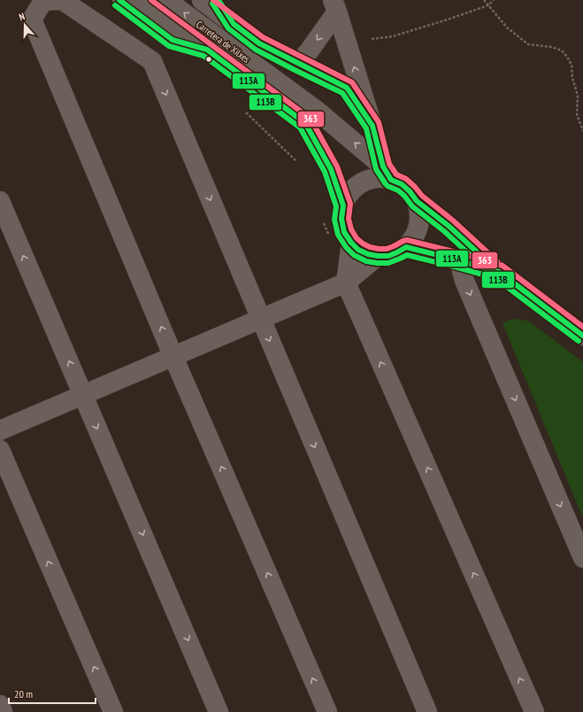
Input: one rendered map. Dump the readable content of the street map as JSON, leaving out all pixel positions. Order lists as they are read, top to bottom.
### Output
{
  "streets": {
    "street": ["Carretera de Xilxes"]
  },
  "lines": ["transit line 113A", "transit line 363", "transit line 113B"],
  "scale_bar": "20 m",
  "north": "top"
}
